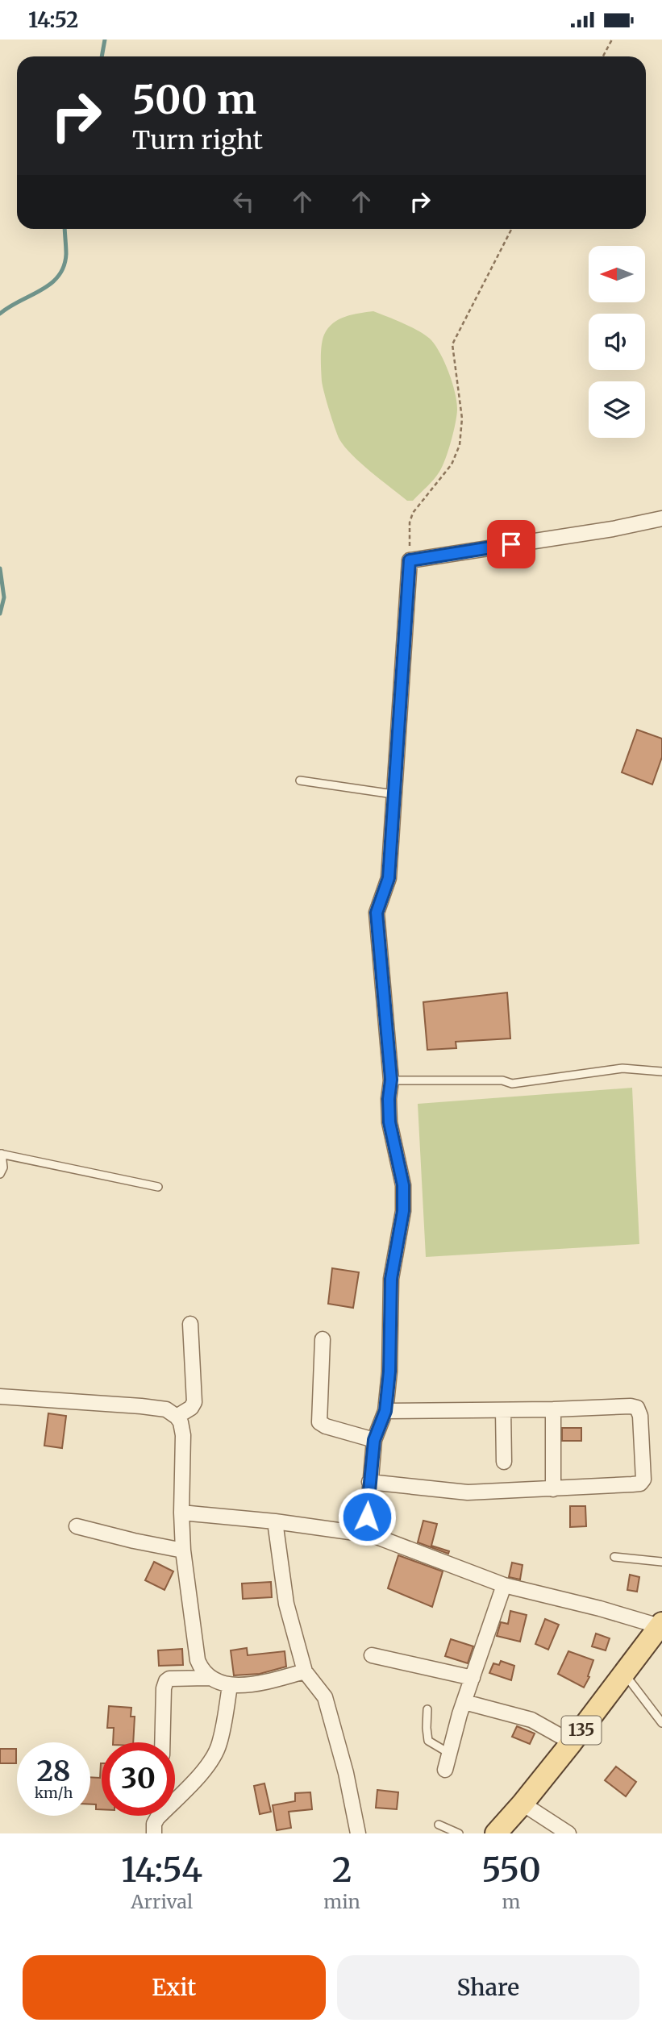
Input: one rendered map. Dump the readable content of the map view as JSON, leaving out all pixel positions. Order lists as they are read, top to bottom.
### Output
{
  "streets": {
    "main road": ["135"]
  },
  "north": "left",
  "page": {
    "status": "14:52",
    "turn": ["500 m", "Turn right"],
    "speed": "28 km/h",
    "limit": "30",
    "eta": [
      "14:54",
      "Arrival",
      "2",
      "min",
      "550",
      "m"
    ],
    "buttons": ["Exit", "Share"]
  }
}
